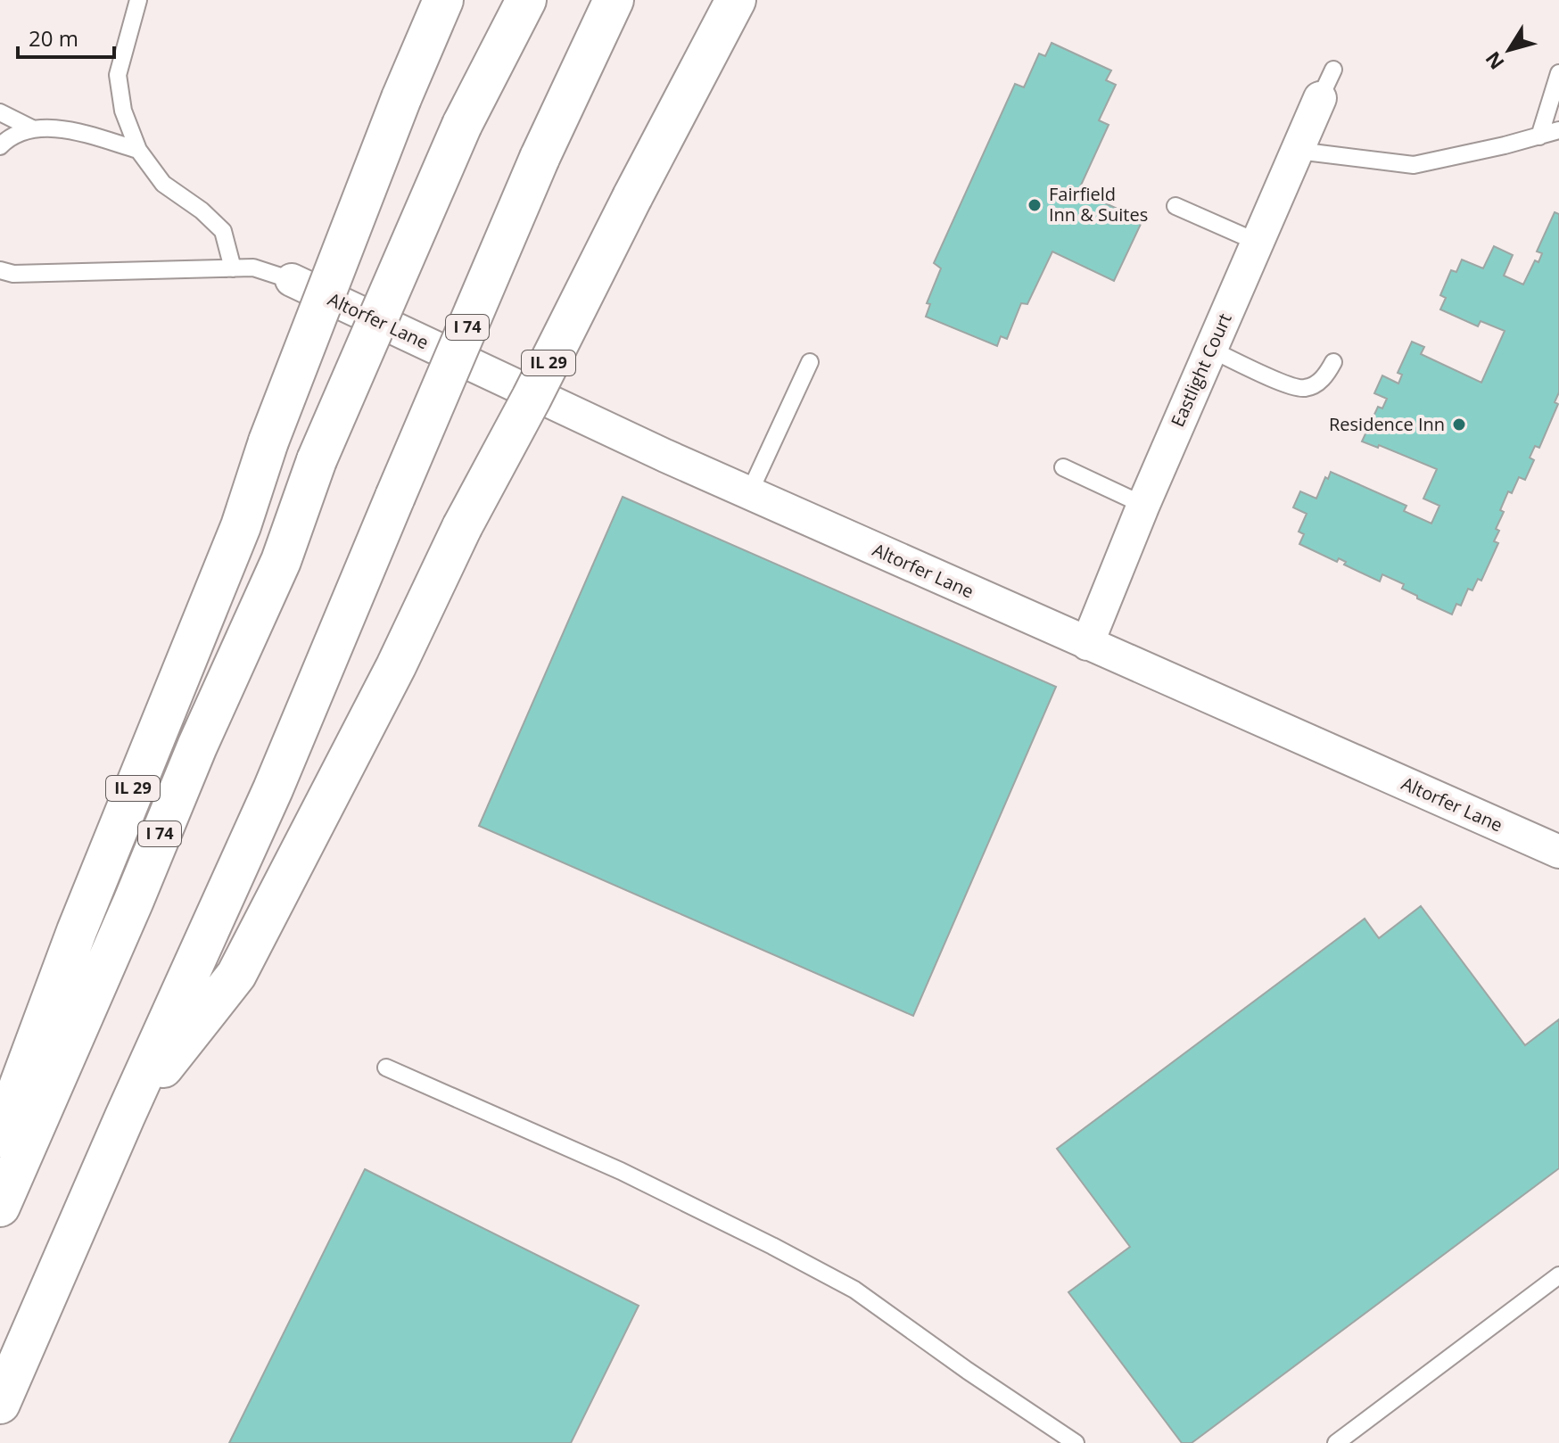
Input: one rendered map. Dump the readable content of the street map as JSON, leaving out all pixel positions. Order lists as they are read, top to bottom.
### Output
{
  "streets": {
    "highway": ["I 74", "IL 29"],
    "street": ["Altorfer Lane", "Eastlight Court"]
  },
  "crossings": [
    ["Altorfer Lane", "Eastlight Court"],
    ["I 74", "IL 29"]
  ],
  "places": ["Fairfield Inn & Suites", "Residence Inn"],
  "scale_bar": "20 m",
  "north": "bottom left"
}
